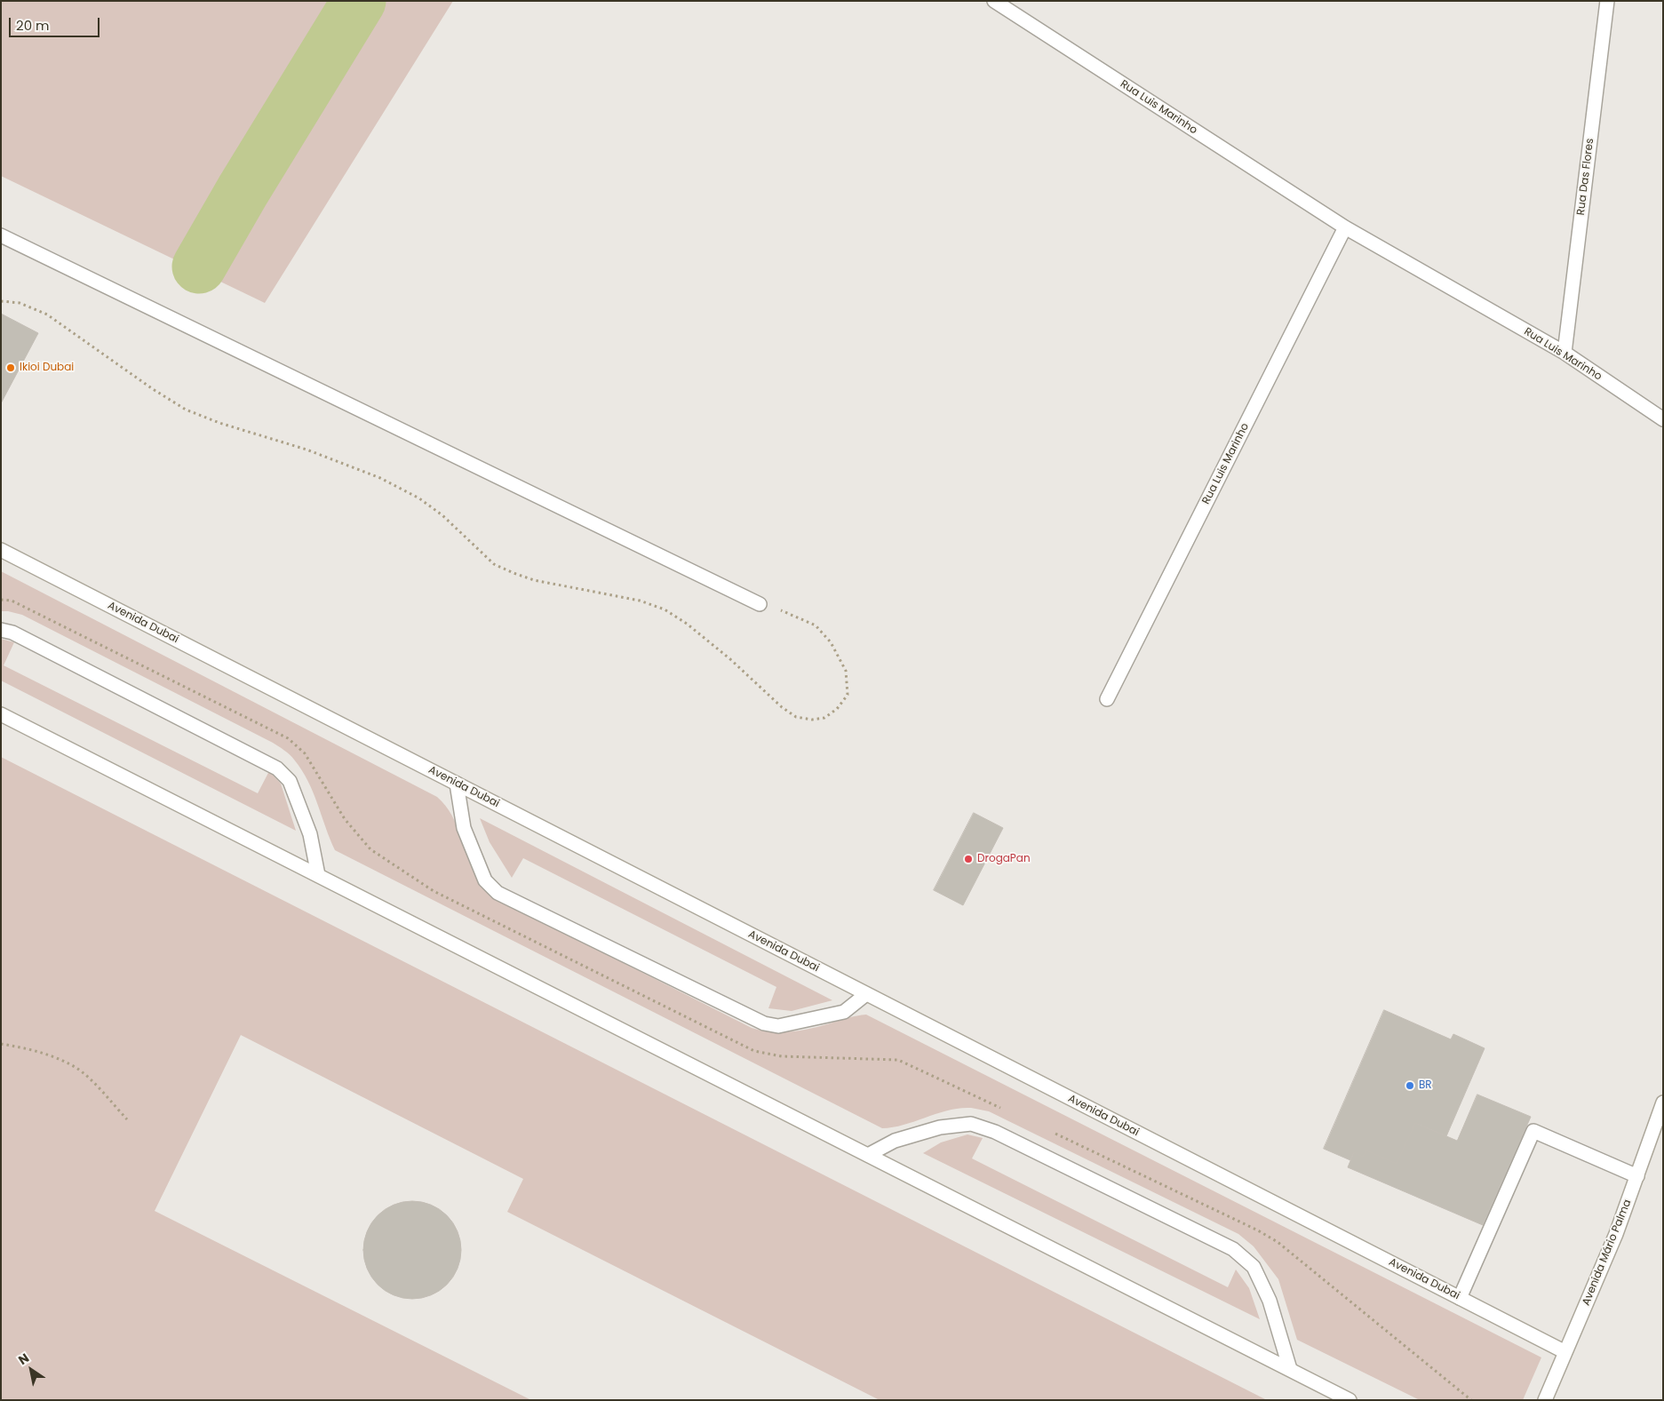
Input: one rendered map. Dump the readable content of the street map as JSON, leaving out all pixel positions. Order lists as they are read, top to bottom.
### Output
{
  "streets": {
    "street": [
      "Rua Luis Marinho",
      "Rua Das Flores",
      "Avenida Dubai",
      "Avenida Mário Palma"
    ]
  },
  "crossings": [
    ["Rua Luis Marinho", "Rua Das Flores"],
    ["Avenida Dubai", "Avenida Mário Palma"]
  ],
  "places": ["Ikioi Dubai", "DrogaPan", "BR"],
  "scale_bar": "20 m",
  "north": "top left"
}
